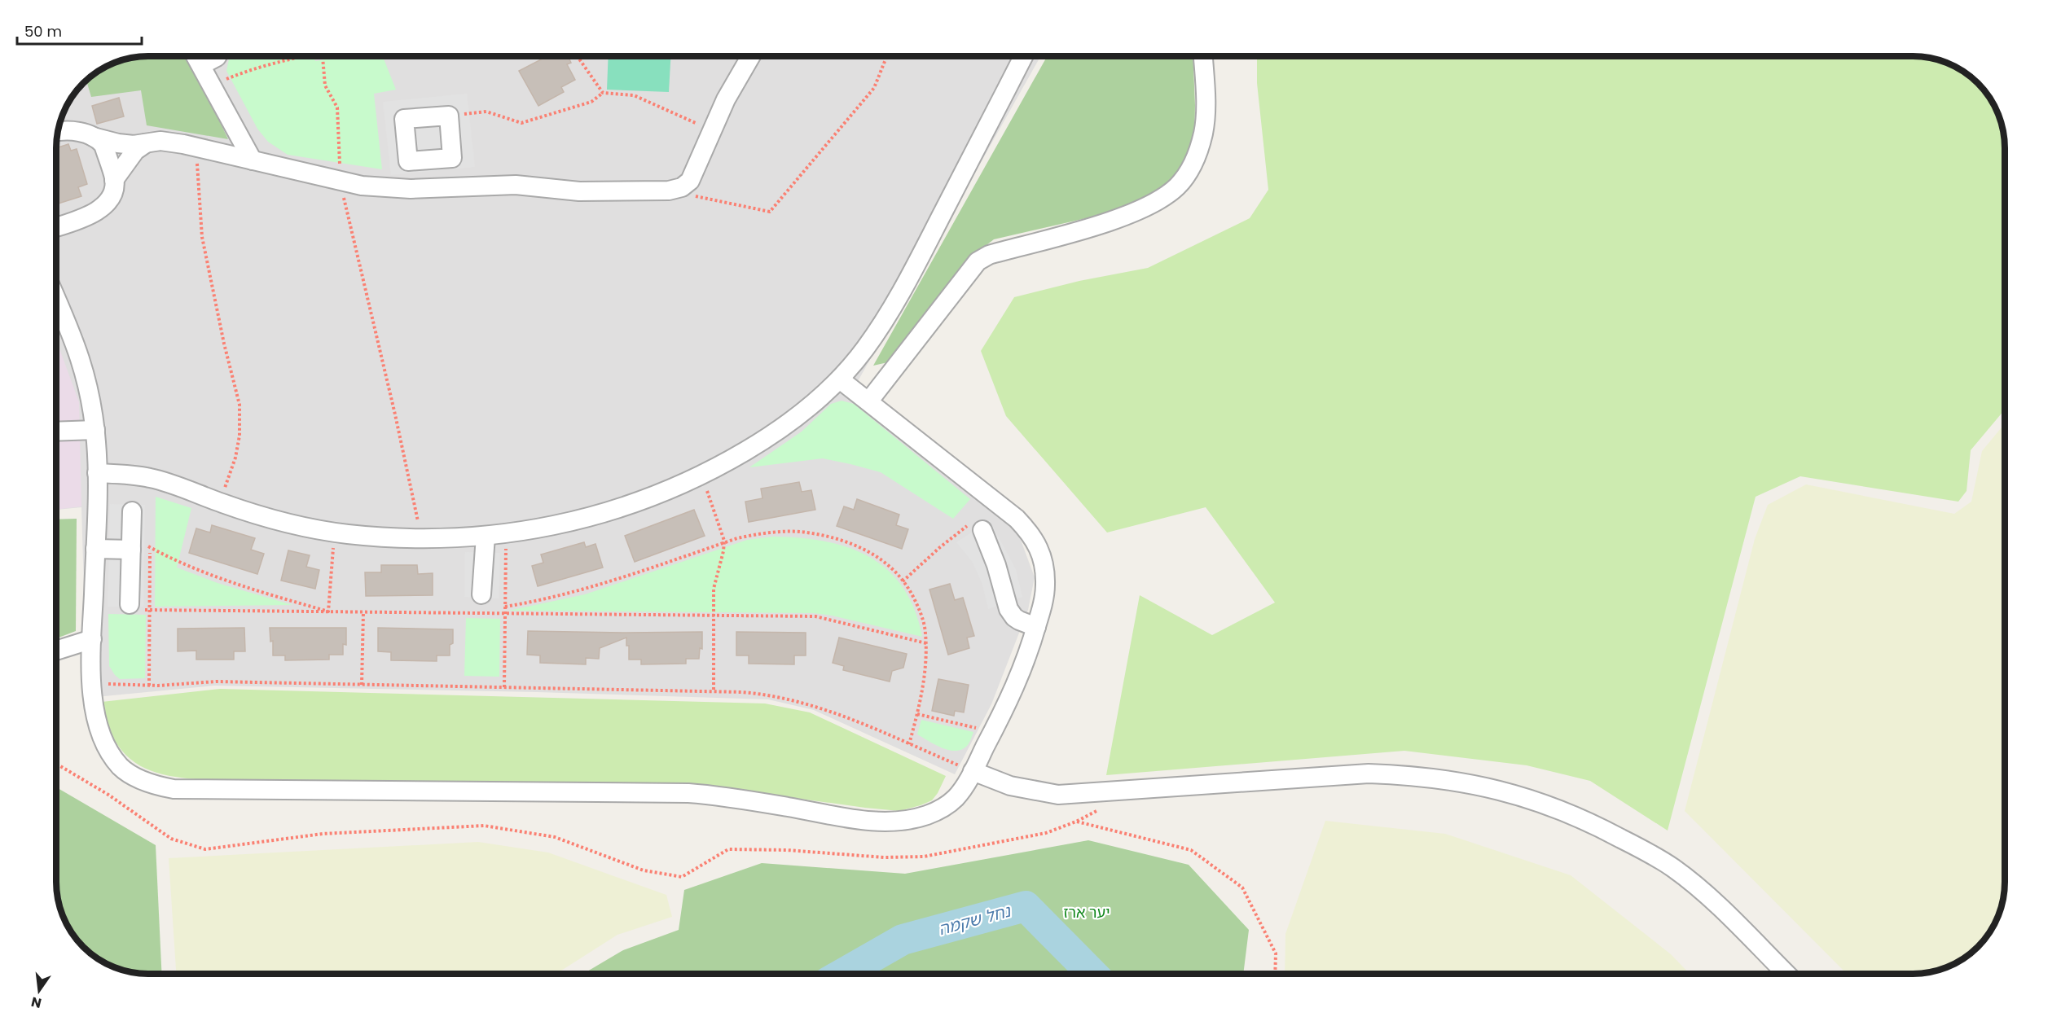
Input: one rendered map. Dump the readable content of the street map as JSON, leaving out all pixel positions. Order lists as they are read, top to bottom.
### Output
{
  "water": ["נחל שקמה"],
  "parks": ["יער ארז"],
  "scale_bar": "50 m",
  "north": "bottom"
}
